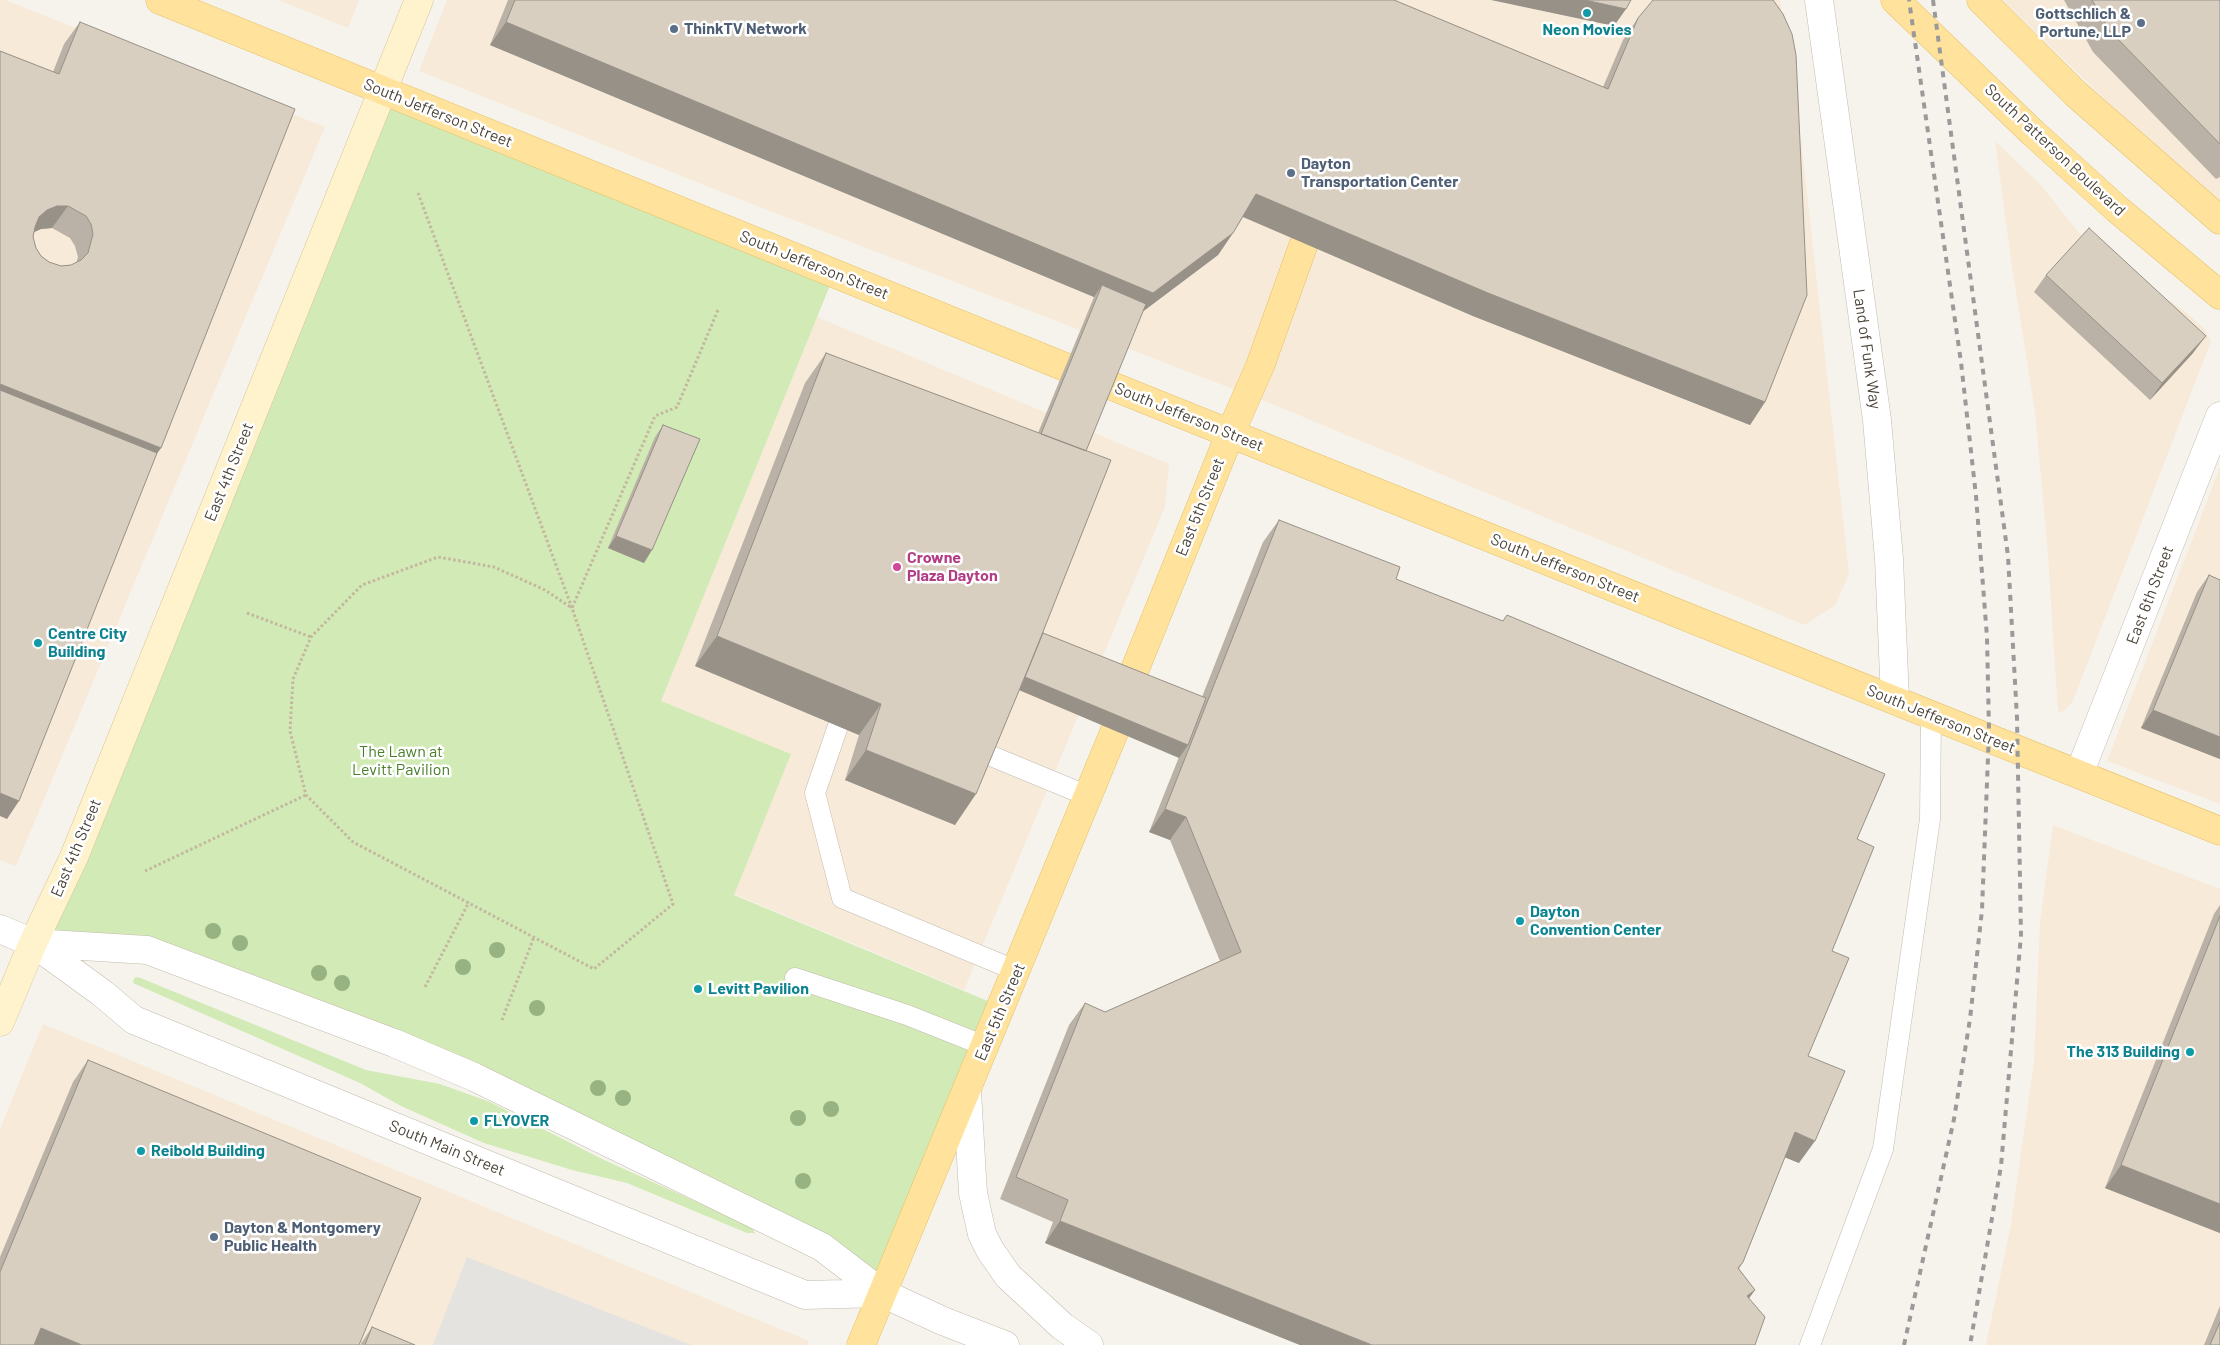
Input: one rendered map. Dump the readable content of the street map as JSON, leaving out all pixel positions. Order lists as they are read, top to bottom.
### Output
{
  "streets": {
    "main road": [
      "South Jefferson Street",
      "South Patterson Boulevard",
      "East 4th Street",
      "East 5th Street"
    ],
    "street": ["Land of Funk Way", "East 6th Street", "South Main Street"]
  },
  "crossings": [
    ["South Jefferson Street", "Land of Funk Way"],
    ["South Jefferson Street", "East 4th Street"],
    ["South Jefferson Street", "East 5th Street"],
    ["South Jefferson Street", "East 6th Street"],
    ["East 4th Street", "South Main Street"],
    ["East 5th Street", "South Main Street"]
  ],
  "parks": ["The Lawn at Levitt Pavilion"],
  "places": [
    "Neon Movies",
    "Gottschlich & Portune, LLP",
    "ThinkTV Network",
    "Dayton Transportation Center",
    "Crowne Plaza Dayton",
    "Centre City Building",
    "Dayton Convention Center",
    "Levitt Pavilion",
    "The 313 Building",
    "FLYOVER",
    "Reibold Building",
    "Dayton & Montgomery Public Health"
  ]
}
